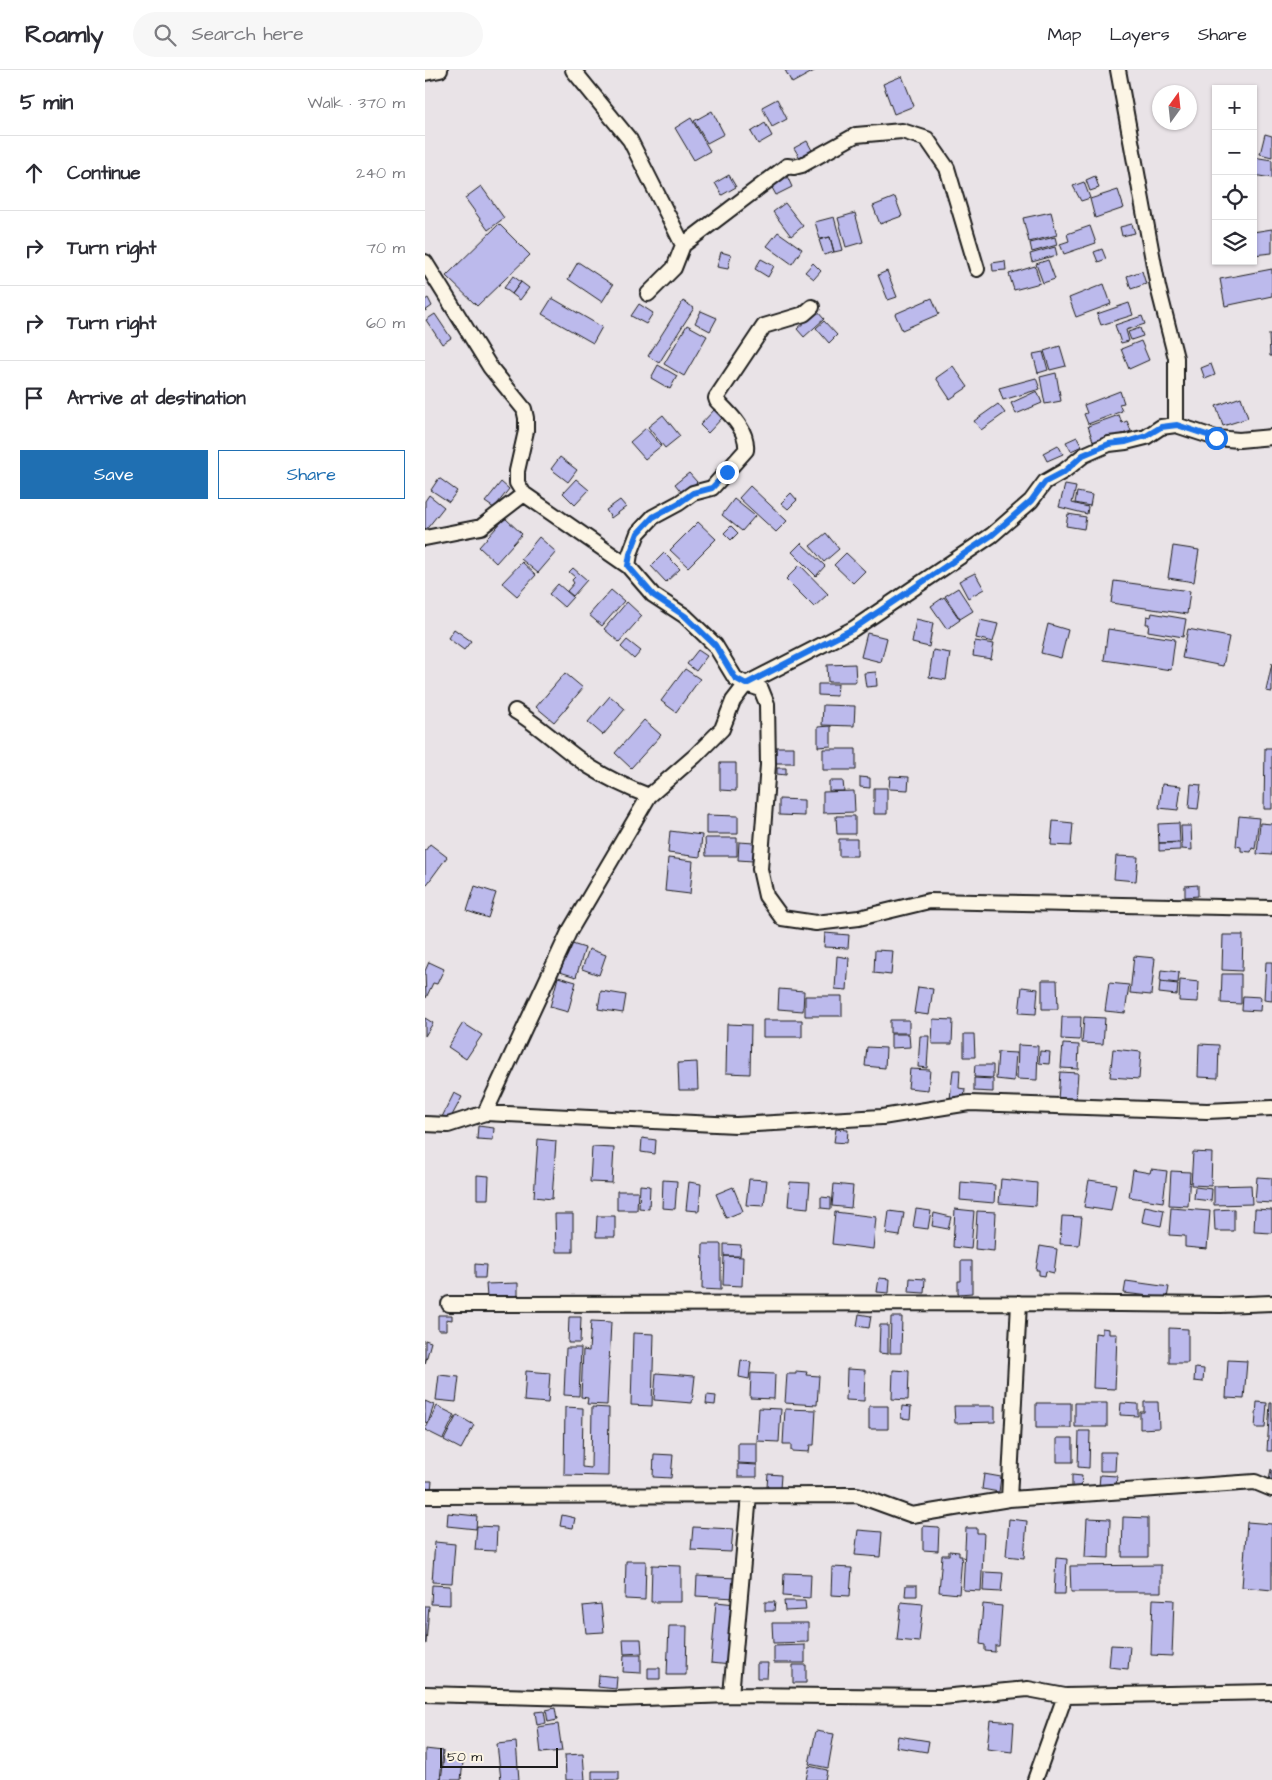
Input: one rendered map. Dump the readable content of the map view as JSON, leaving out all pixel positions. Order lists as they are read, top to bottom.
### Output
{
  "scale_bar": "50 m",
  "north": "top",
  "page": {
    "header": "Roamly",
    "search": "Search here",
    "nav": ["Map", "Layers", "Share"],
    "heading": ["5 min", "Walk · 370 m"],
    "map_buttons": ["+", "−"],
    "list": [
      ["Continue", "240 m"],
      ["Turn right", "70 m"],
      ["Turn right", "60 m"],
      "Arrive at destination"
    ],
    "buttons": ["Save", "Share"],
    "scale": "50 m"
  }
}
